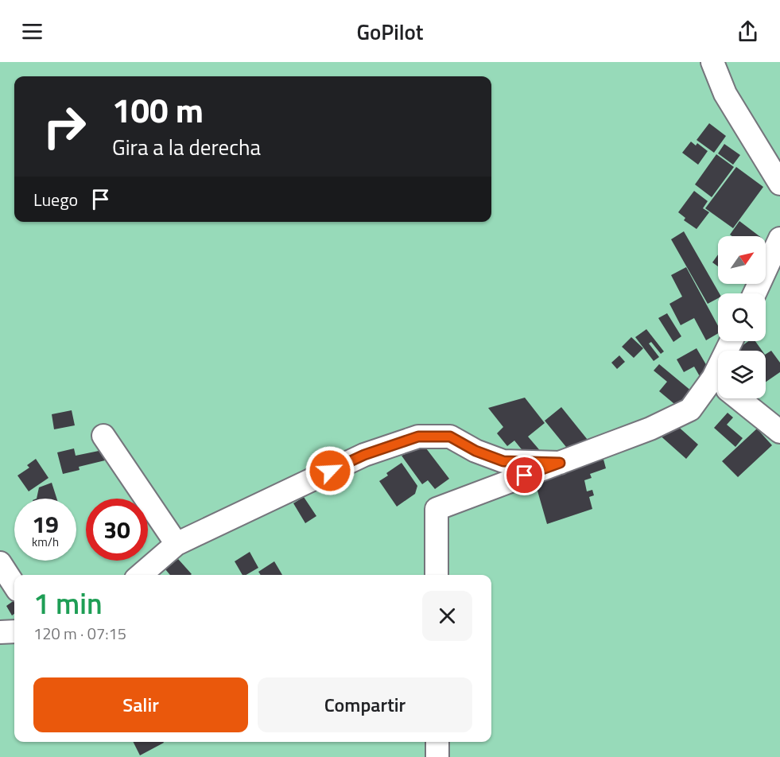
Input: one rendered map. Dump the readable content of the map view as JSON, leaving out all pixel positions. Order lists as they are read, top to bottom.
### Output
{
  "north": "top right",
  "page": {
    "header": "GoPilot",
    "turn": ["100 m", "Gira a la derecha"],
    "then": "Luego",
    "speed": "19 km/h",
    "limit": "30",
    "heading": ["1 min", "120 m · 07:15"],
    "buttons": ["Salir", "Compartir"]
  }
}
